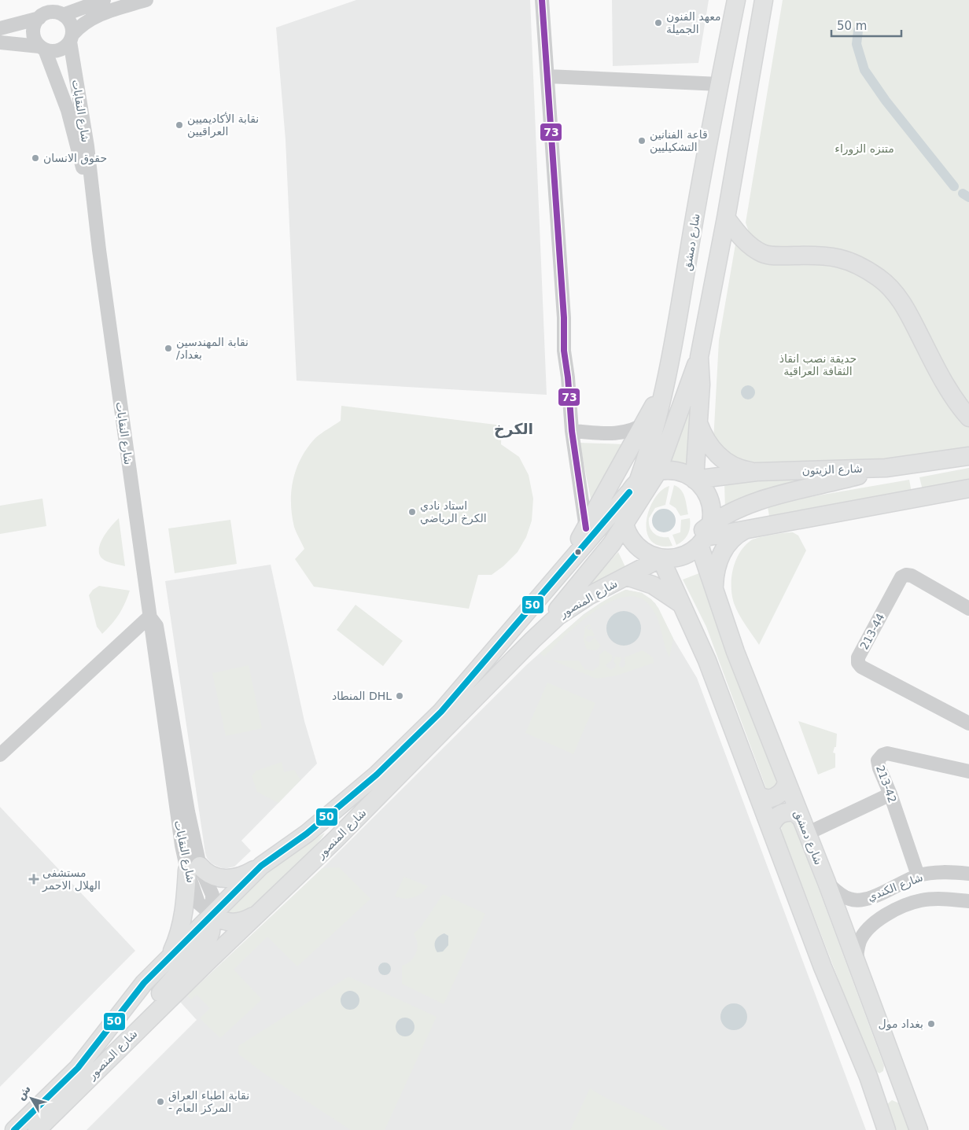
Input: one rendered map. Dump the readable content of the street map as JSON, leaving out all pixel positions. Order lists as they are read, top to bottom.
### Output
{
  "streets": {
    "main road": ["شارع دمشق", "شارع الزيتون", "شارع المنصور"],
    "street": [
      "شارع النقابات",
      "213-44",
      "213-42",
      "شارع الكندي"
    ]
  },
  "crossings": [
    ["شارع النقابات", "شارع المنصور"],
    ["شارع دمشق", "شارع الزيتون"],
    ["شارع دمشق", "شارع المنصور"],
    ["شارع دمشق", "شارع الكندي"],
    ["شارع الزيتون", "شارع المنصور"],
    ["213-42", "شارع الكندي"]
  ],
  "districts": ["الكرخ"],
  "parks": ["متنزه الزوراء", "حديقة نصب انقاذ الثقافة العراقية"],
  "places": {
    "other": [
      "معهد الفنون الجميلة",
      "نقابة الأكاديميين العراقيين",
      "قاعة الفنانين التشكيليين",
      "حقوق الانسان",
      "نقابة المهندسين /بغداد",
      "استاد نادي الكرخ الرياضي",
      "المنطاد DHL",
      "بغداد مول",
      "نقابة اطباء العراق - المركز العام"
    ],
    "health": ["مستشفى الهلال الاحمر"]
  },
  "lines": ["transit line 73", "transit line 50"],
  "scale_bar": "50 m",
  "north": "top left"
}
